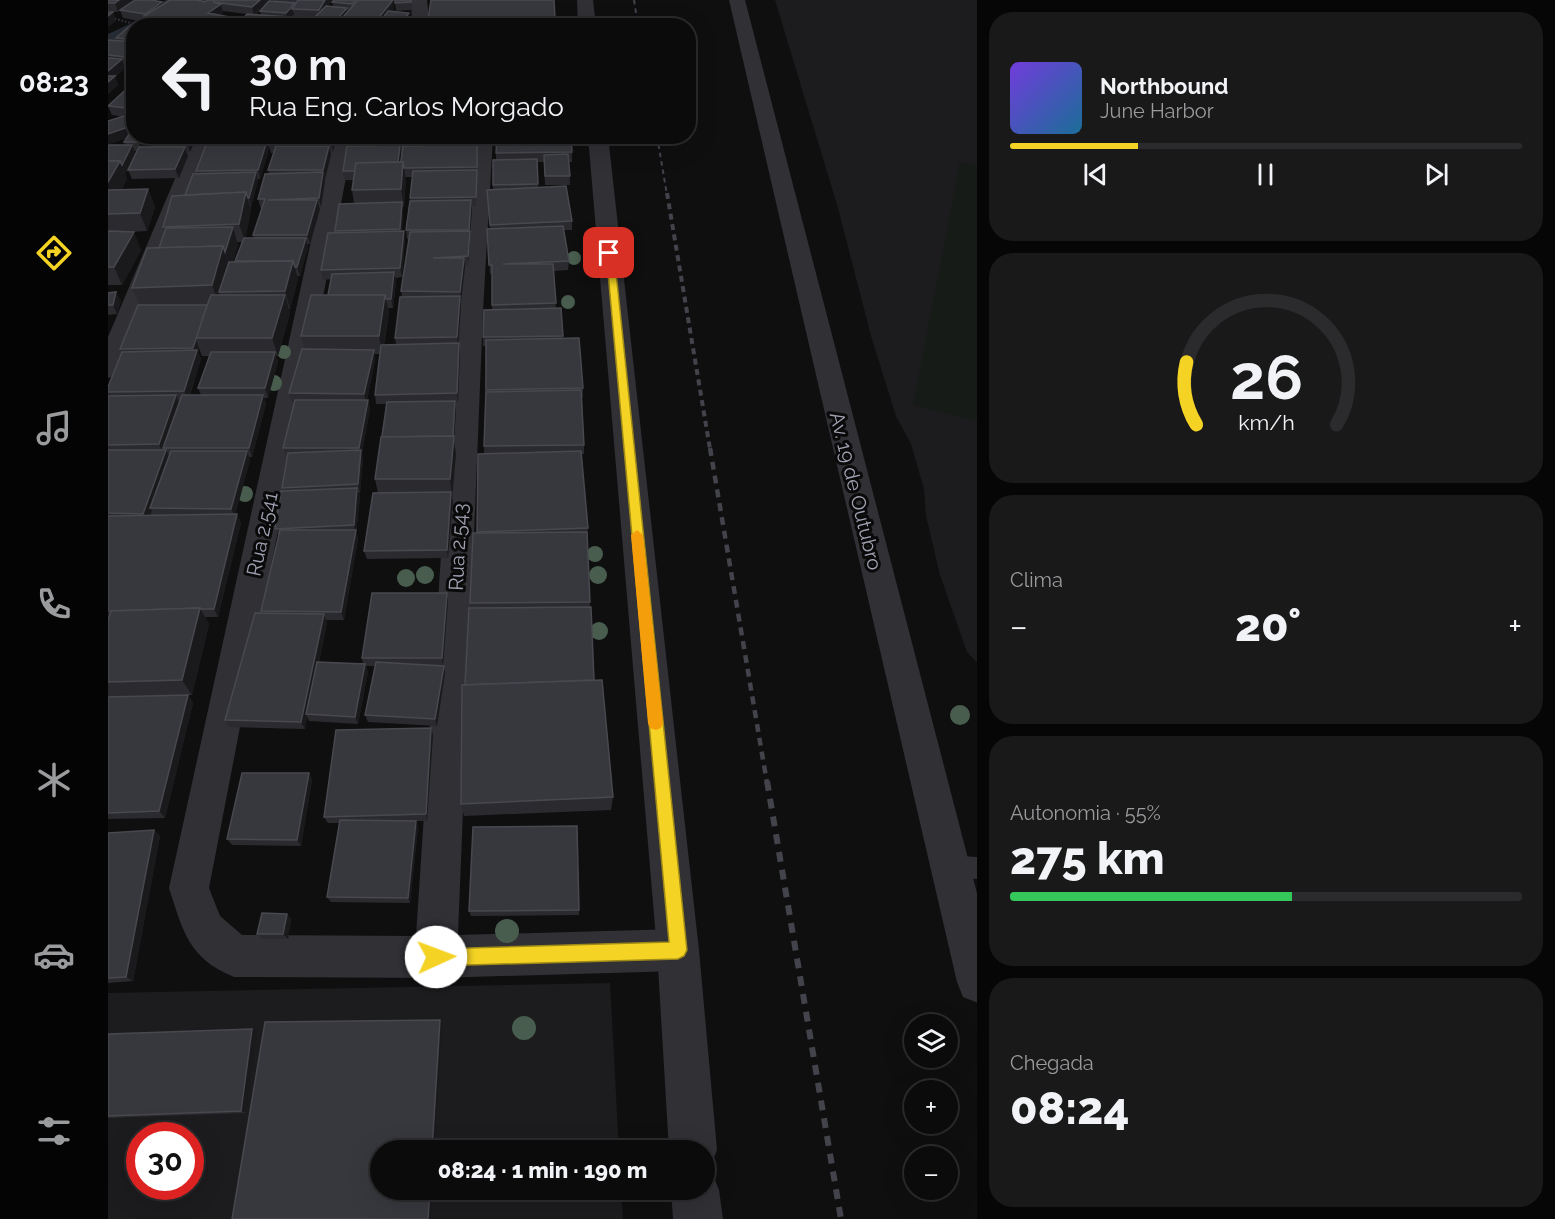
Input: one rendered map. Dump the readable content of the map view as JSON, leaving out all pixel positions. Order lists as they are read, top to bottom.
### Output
{
  "streets": {
    "street": ["Av. 19 de Outubro", "Rua 2.541", "Rua 2.543"]
  },
  "crossings": [
    ["Rua 2.541", "Rua 2.543"]
  ],
  "page": {
    "tabs": "08:23",
    "turn": ["30 m", "Rua Eng. Carlos Morgado"],
    "song": ["Northbound", "June Harbor"],
    "tile": [
      "Clima",
      ["Autonomia · 55%", "275 km"],
      ["Chegada", "08:24"]
    ],
    "heat": ["−", "20°", "+"],
    "map_buttons": ["+", "−"],
    "limit": "30",
    "trip": "08:24 · 1 min · 190 m",
    "gauge": ["26", "km/h"]
  }
}
